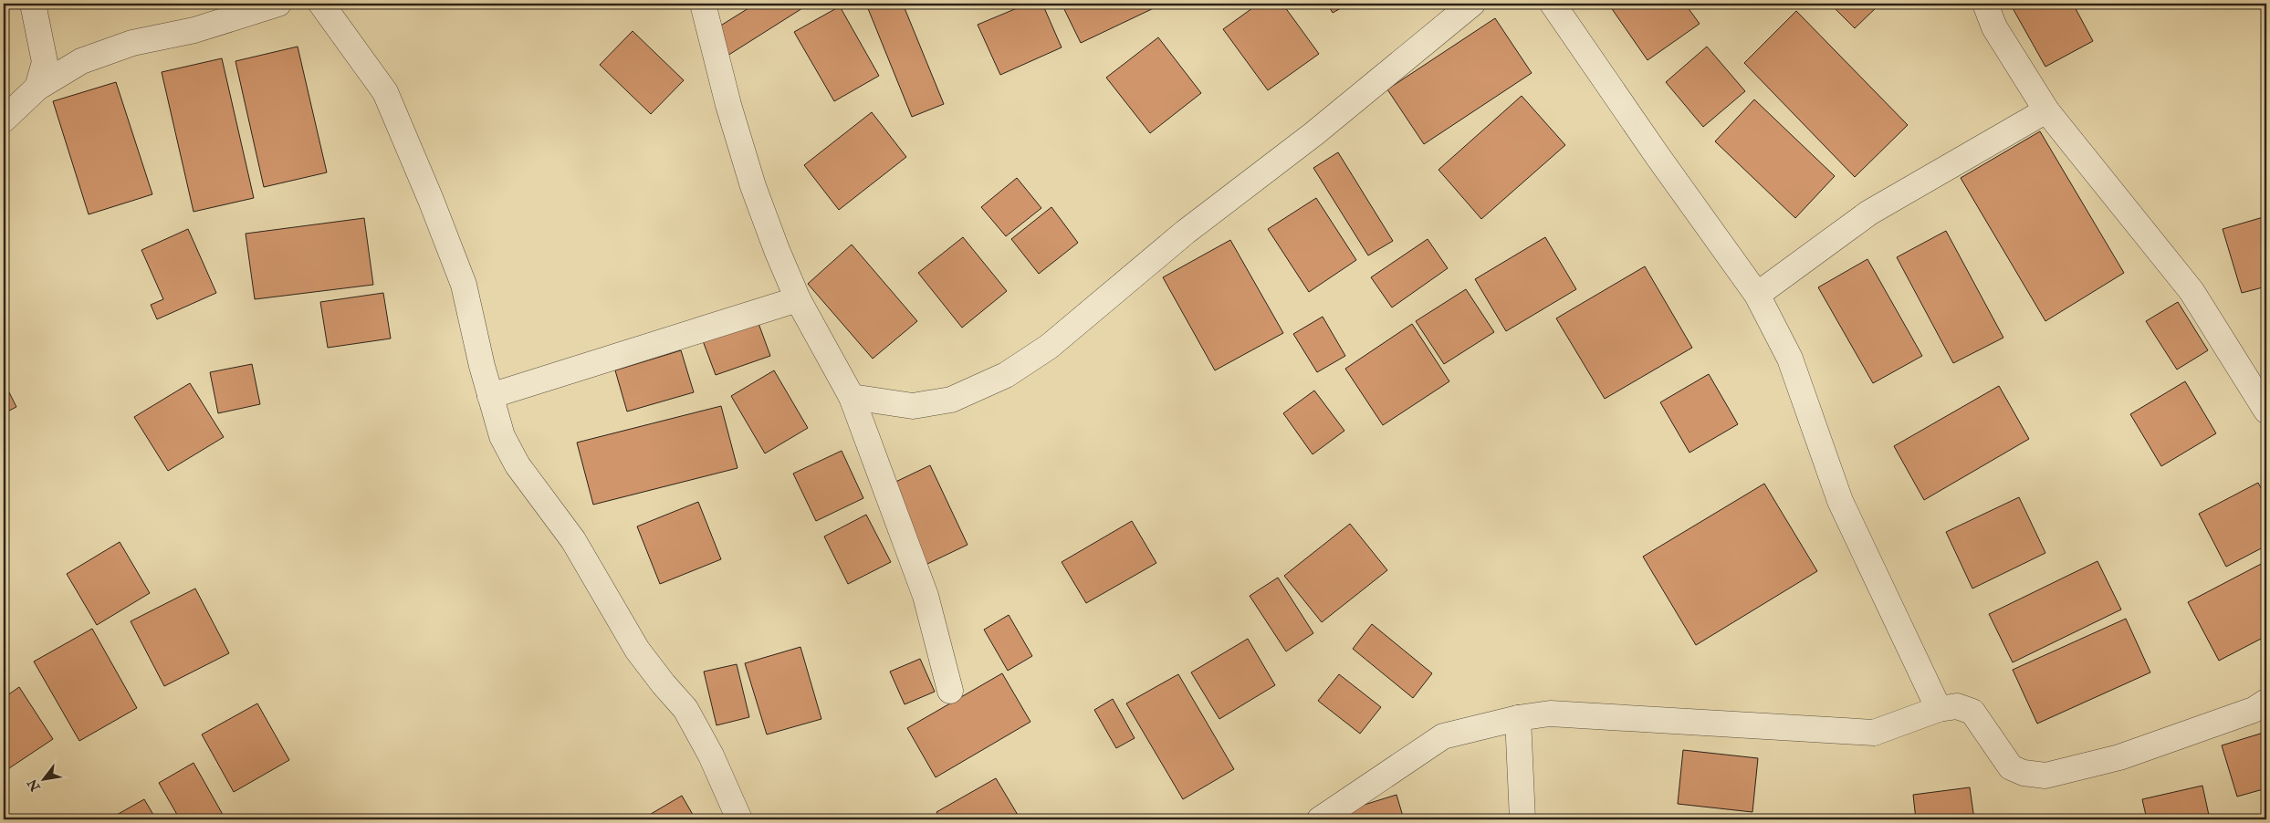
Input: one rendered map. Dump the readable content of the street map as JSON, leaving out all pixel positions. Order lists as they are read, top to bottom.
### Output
{
  "north": "bottom left"
}
